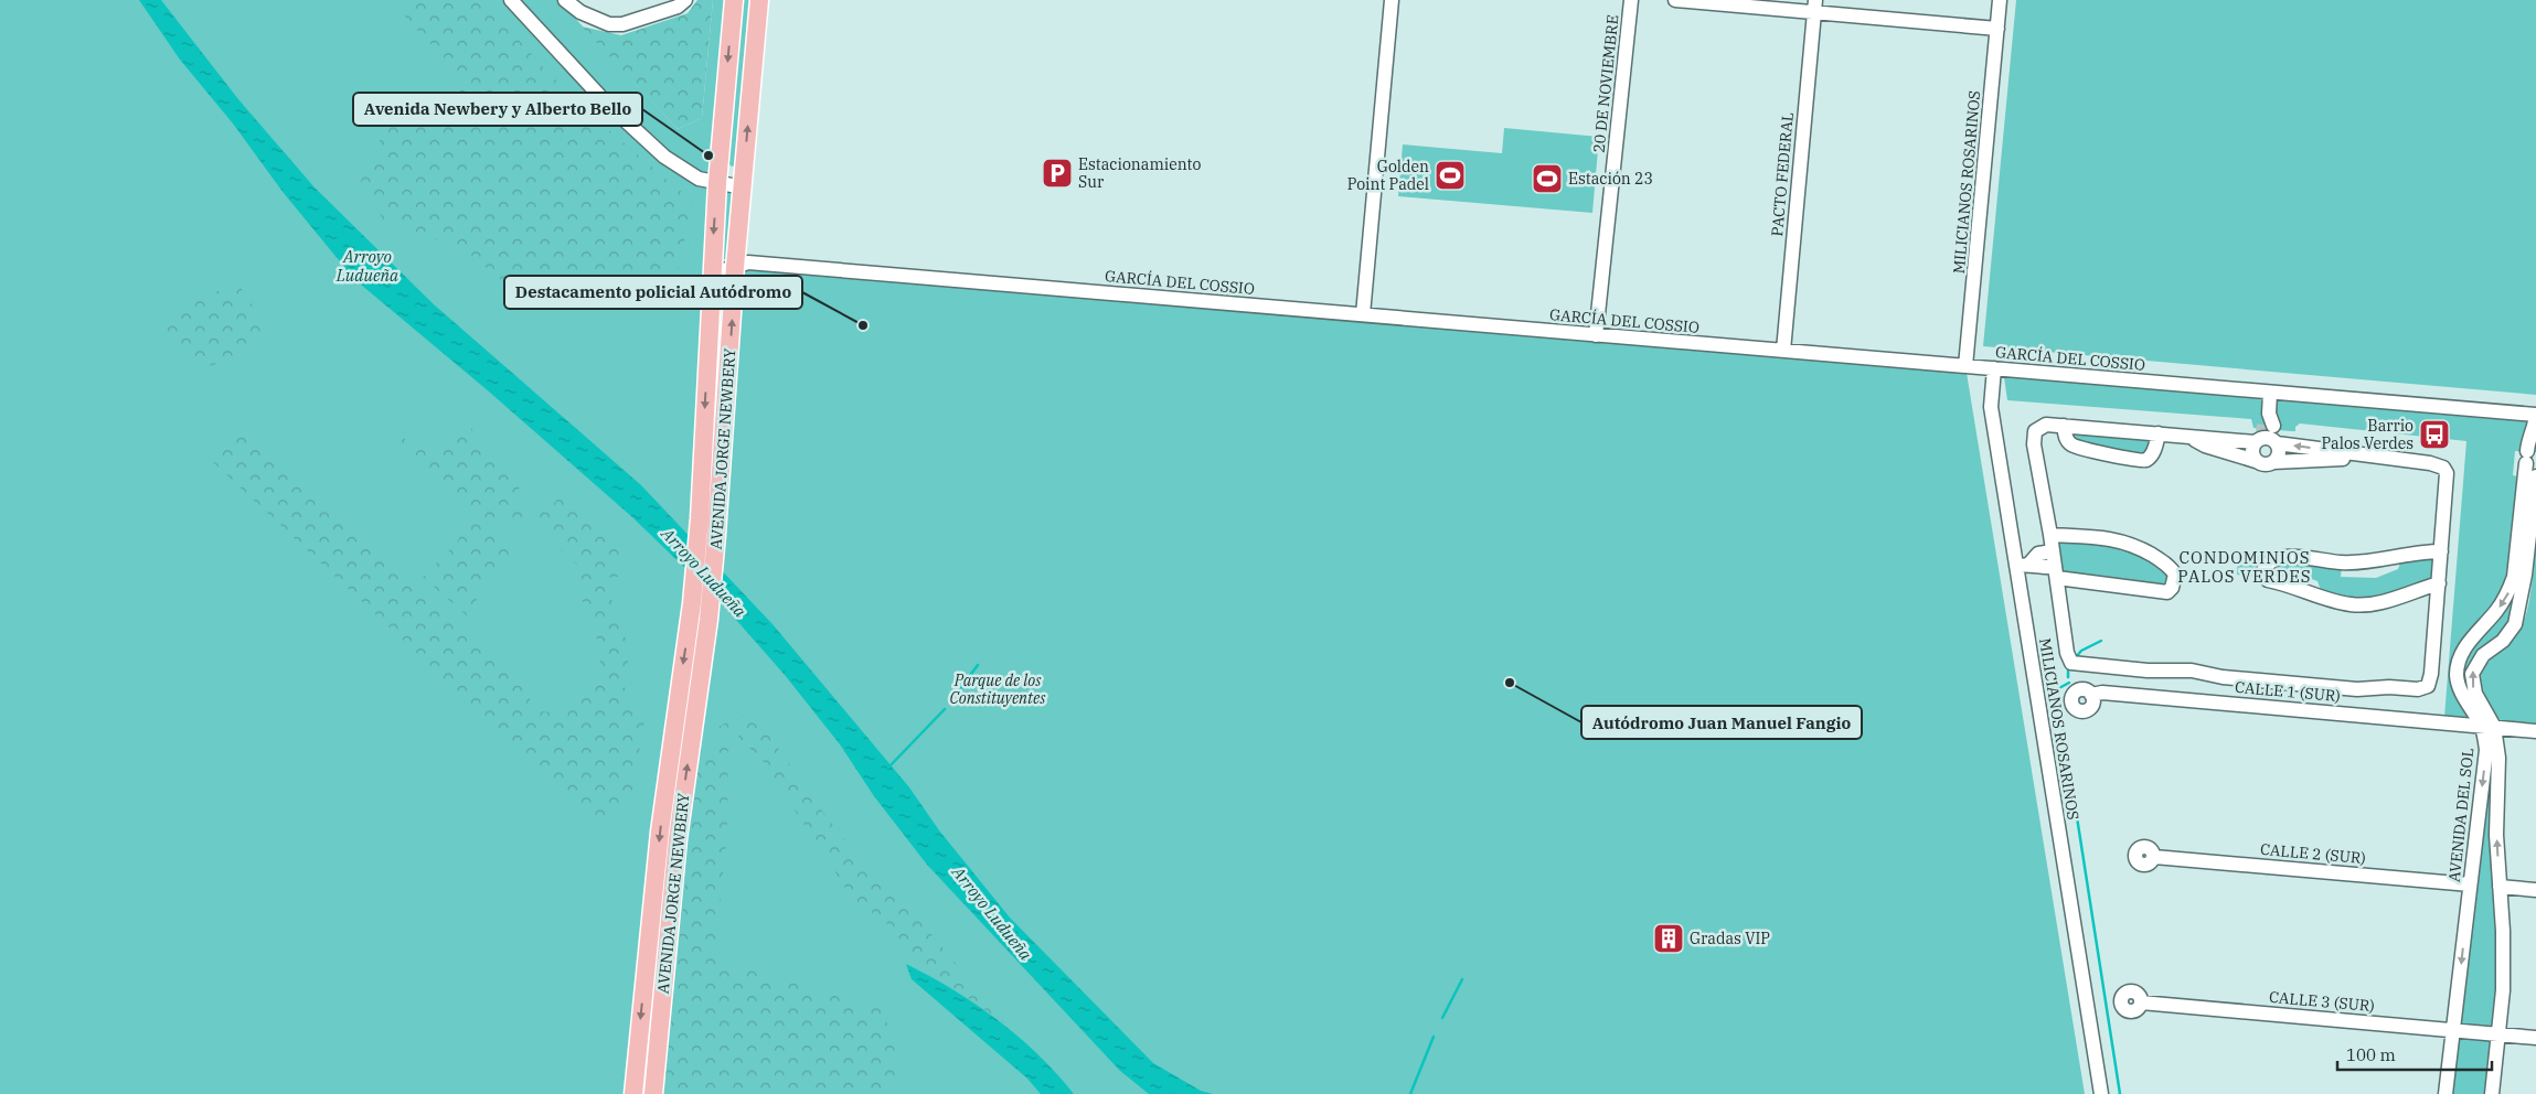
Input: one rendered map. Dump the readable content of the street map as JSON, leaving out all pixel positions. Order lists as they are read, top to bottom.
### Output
{
  "streets": {
    "main road": ["AVENIDA JORGE NEWBERY"],
    "street": [
      "20 DE NOVIEMBRE",
      "PACTO FEDERAL",
      "MILICIANOS ROSARINOS",
      "GARCÍA DEL COSSIO",
      "CALLE 1 (SUR)",
      "AVENIDA DEL SOL",
      "CALLE 2 (SUR)",
      "CALLE 3 (SUR)"
    ]
  },
  "crossings": [
    ["20 DE NOVIEMBRE", "GARCÍA DEL COSSIO"],
    ["PACTO FEDERAL", "GARCÍA DEL COSSIO"],
    ["MILICIANOS ROSARINOS", "GARCÍA DEL COSSIO"],
    ["GARCÍA DEL COSSIO", "AVENIDA JORGE NEWBERY"],
    ["GARCÍA DEL COSSIO", "AVENIDA DEL SOL"],
    ["CALLE 1 (SUR)", "AVENIDA DEL SOL"],
    ["AVENIDA DEL SOL", "CALLE 2 (SUR)"],
    ["AVENIDA DEL SOL", "CALLE 3 (SUR)"]
  ],
  "districts": ["CONDOMINIOS PALOS VERDES"],
  "water": ["Arroyo Ludueña"],
  "parks": ["Parque de los Constituyentes"],
  "places": {
    "other": ["Avenida Newbery y Alberto Bello", "Destacamento policial Autódromo", "Autódromo Juan Manuel Fangio"],
    "parking": ["Estacionamiento Sur"],
    "sports": ["Golden Point Padel", "Estación 23"],
    "bus stop": ["Barrio Palos Verdes"],
    "building": ["Gradas VIP"]
  },
  "scale_bar": "100 m"
}
